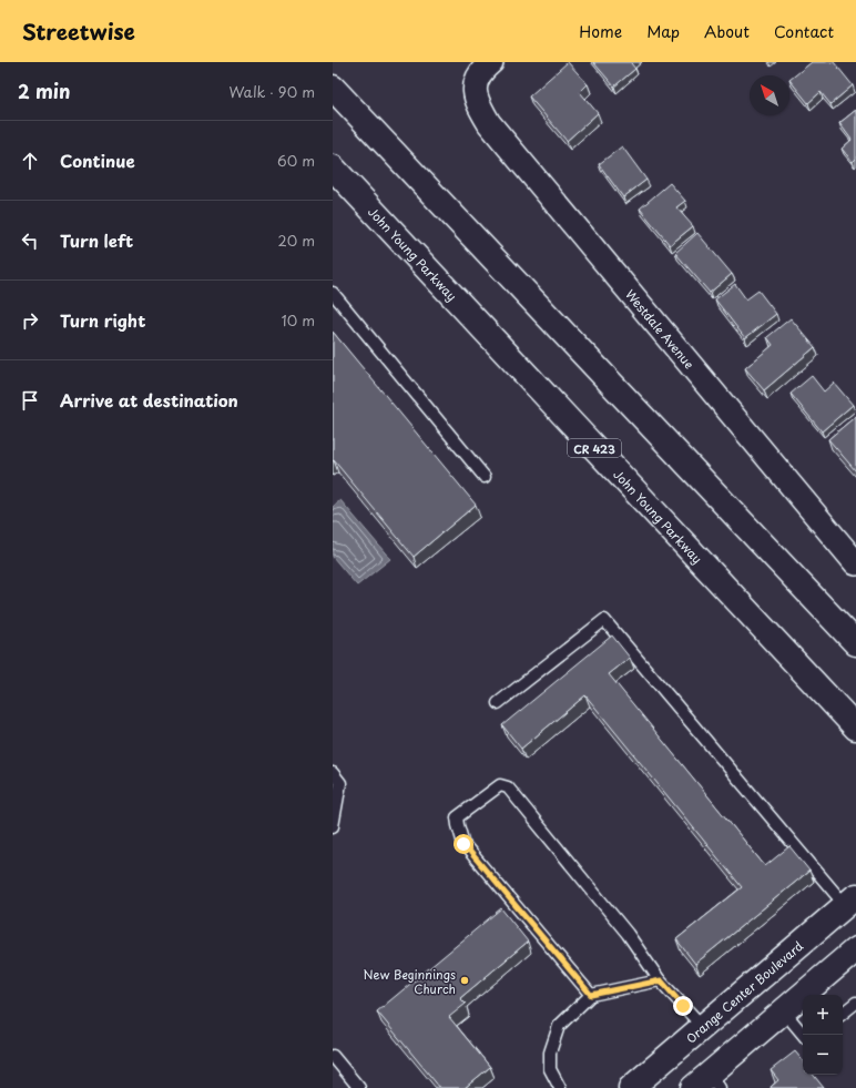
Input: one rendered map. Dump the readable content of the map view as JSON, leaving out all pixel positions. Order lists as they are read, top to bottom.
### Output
{
  "streets": {
    "main road": ["John Young Parkway", "CR 423", "Orange Center Boulevard"],
    "street": ["Westdale Avenue"]
  },
  "places": ["New Beginnings Church"],
  "north": "top left",
  "page": {
    "header": "Streetwise",
    "nav": [
      "Home",
      "Map",
      "About",
      "Contact"
    ],
    "heading": ["2 min", "Walk · 90 m"],
    "list": [
      ["Continue", "60 m"],
      ["Turn left", "20 m"],
      ["Turn right", "10 m"],
      "Arrive at destination"
    ],
    "map_buttons": ["+", "−"]
  }
}
